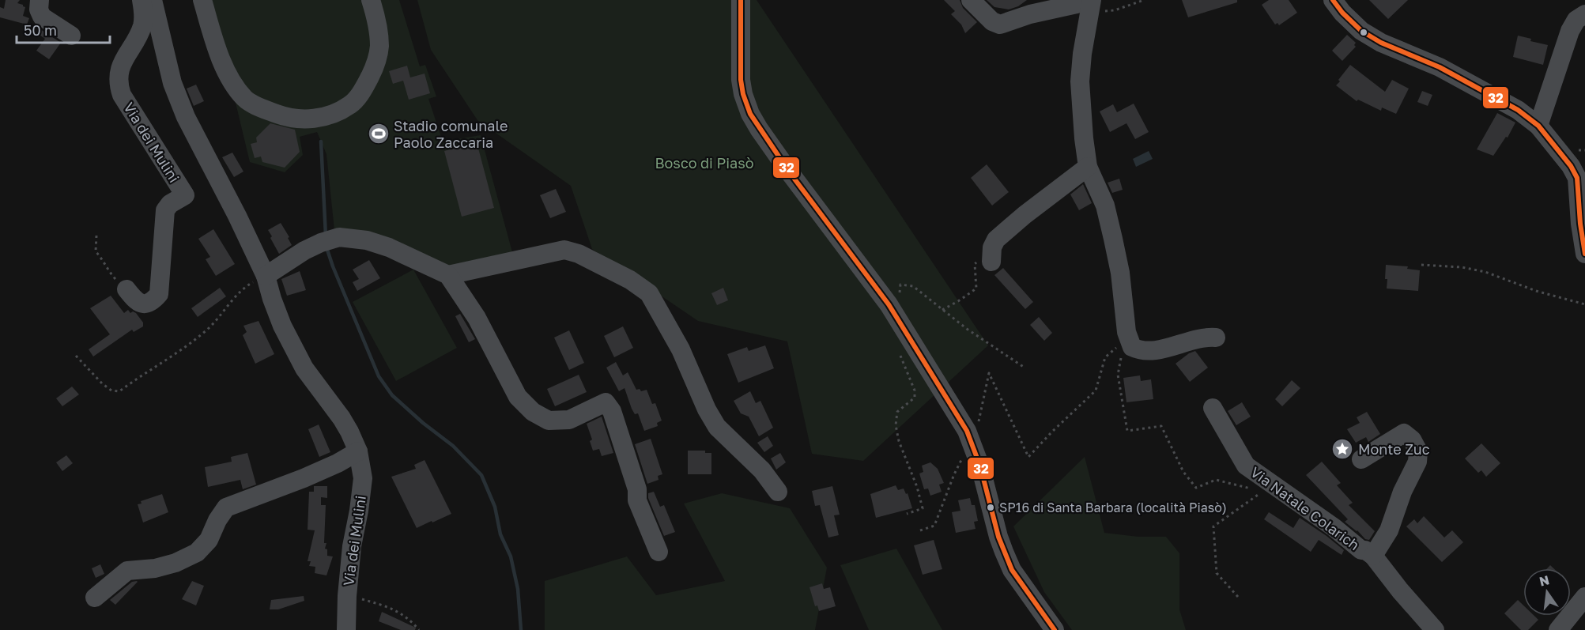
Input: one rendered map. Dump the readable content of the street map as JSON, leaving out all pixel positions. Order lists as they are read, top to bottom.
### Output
{
  "streets": {
    "street": ["Via dei Mulini", "Via Natale Colarich"]
  },
  "parks": ["Bosco di Piasò"],
  "places": {
    "sports": ["Stadio comunale Paolo Zaccaria"],
    "place": ["Monte Zuc"],
    "other": ["SP16 di Santa Barbara (località Piasò)"]
  },
  "lines": ["transit line 32"],
  "scale_bar": "50 m",
  "north": "top"
}
